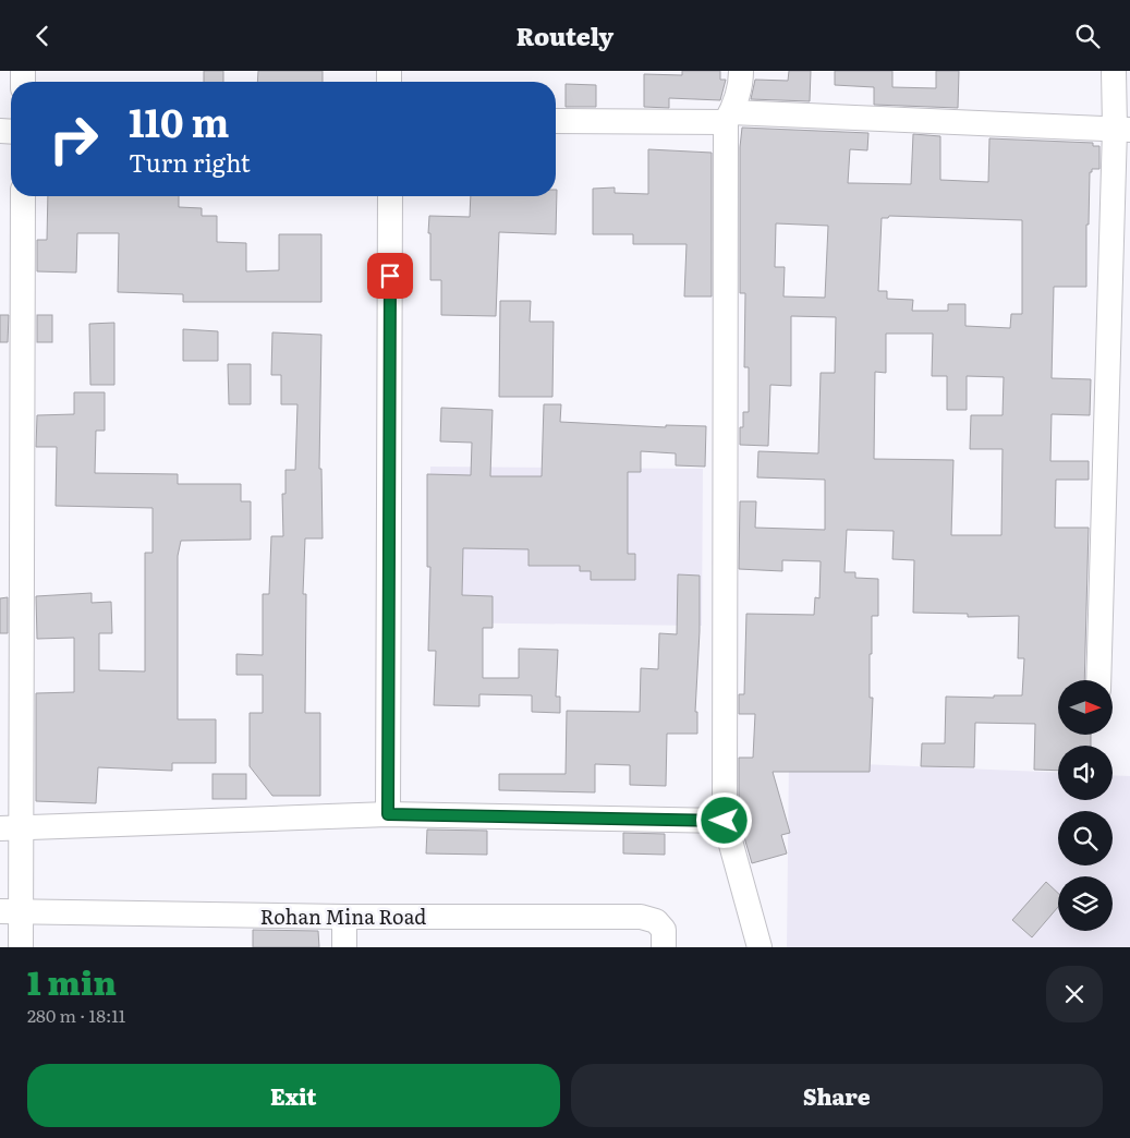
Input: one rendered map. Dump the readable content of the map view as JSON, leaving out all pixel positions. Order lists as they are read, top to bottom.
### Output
{
  "streets": {
    "street": ["Rohan Mina Road"]
  },
  "north": "right",
  "page": {
    "header": "Routely",
    "turn": ["110 m", "Turn right"],
    "heading": ["1 min", "280 m · 18:11"],
    "buttons": ["Exit", "Share"]
  }
}
